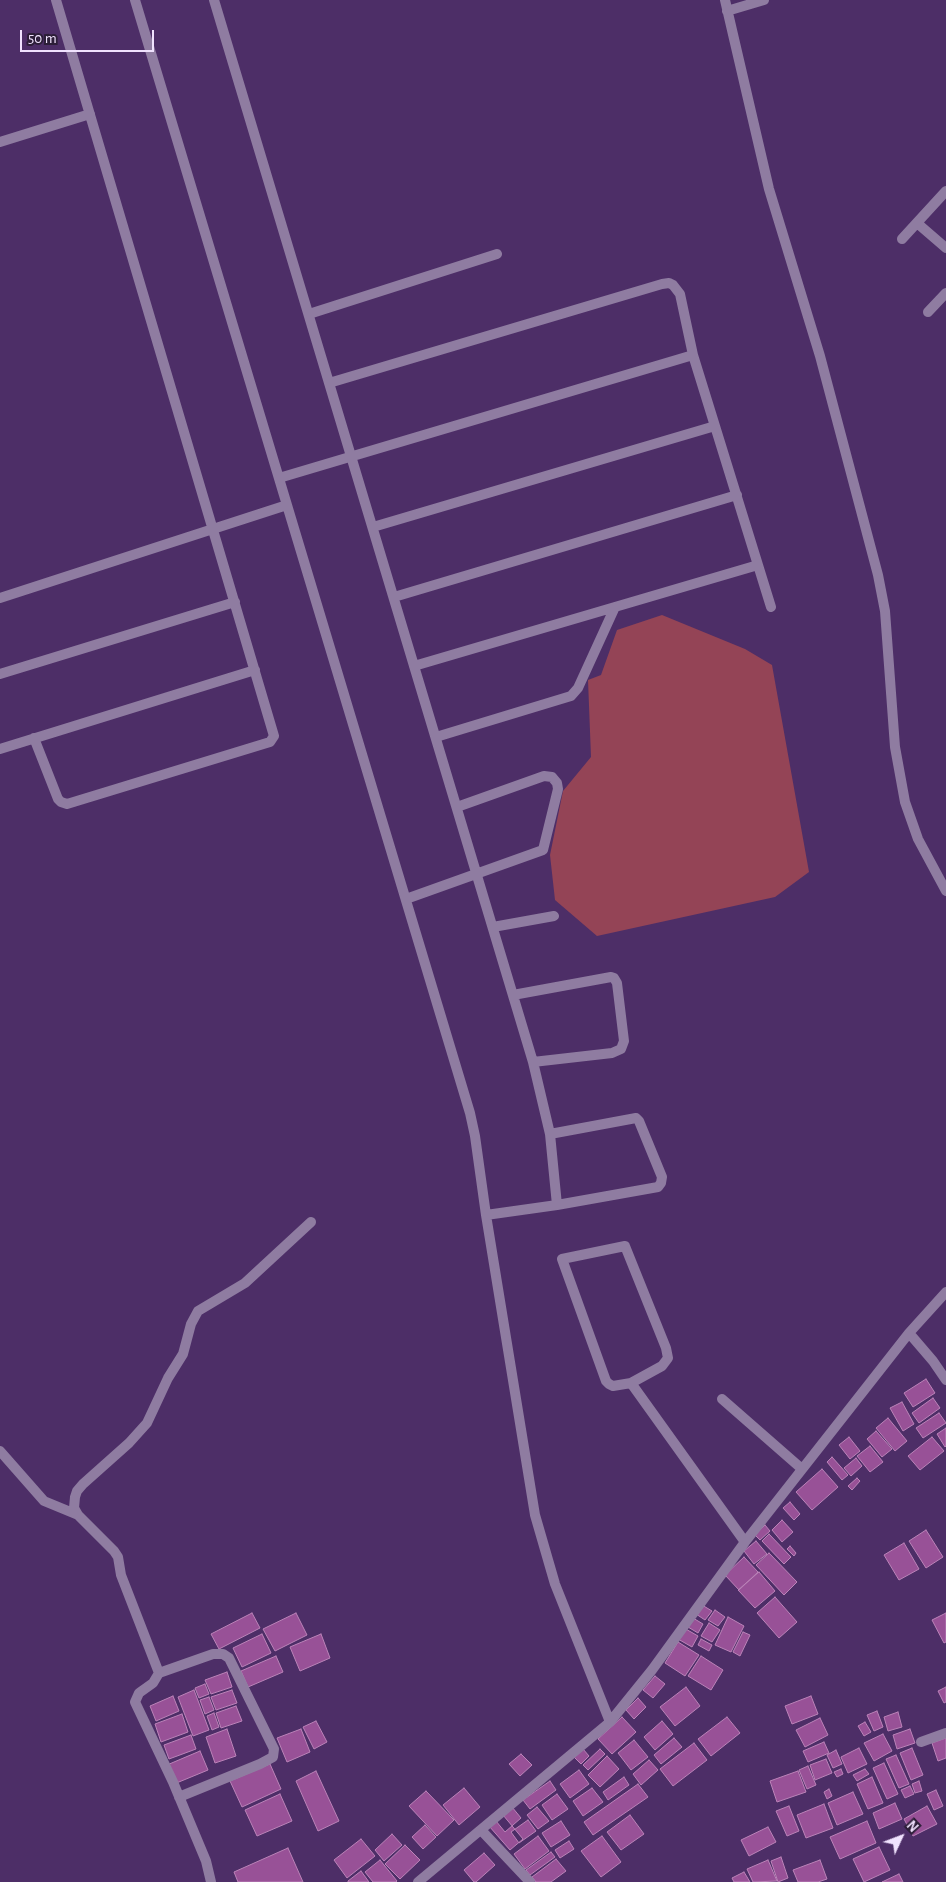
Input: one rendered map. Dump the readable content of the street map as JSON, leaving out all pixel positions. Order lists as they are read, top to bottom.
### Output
{
  "scale_bar": "50 m",
  "north": "top right"
}
